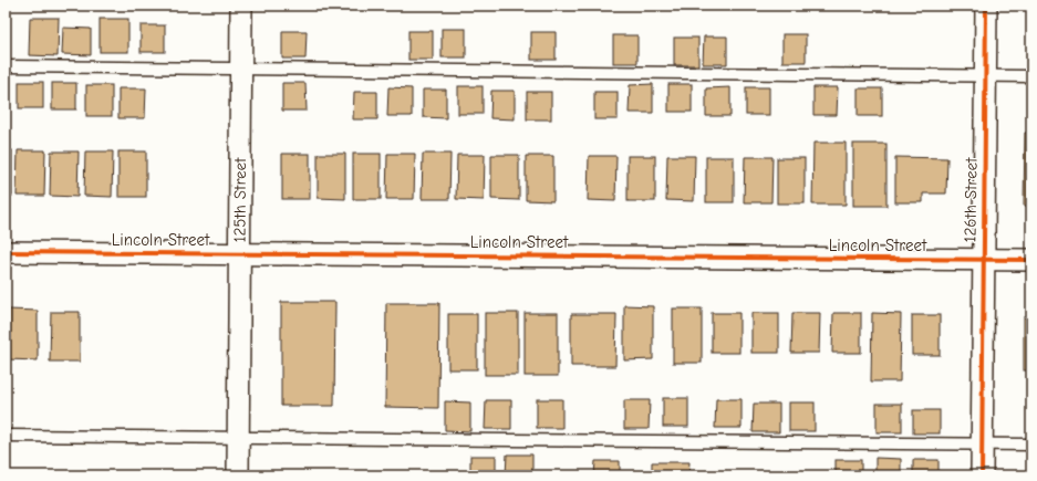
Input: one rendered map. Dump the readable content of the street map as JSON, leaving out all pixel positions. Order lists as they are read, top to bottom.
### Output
{
  "streets": {
    "street": ["126th Street", "125th Street", "Lincoln Street"]
  },
  "crossings": [
    ["126th Street", "Lincoln Street"],
    ["125th Street", "Lincoln Street"]
  ]
}
